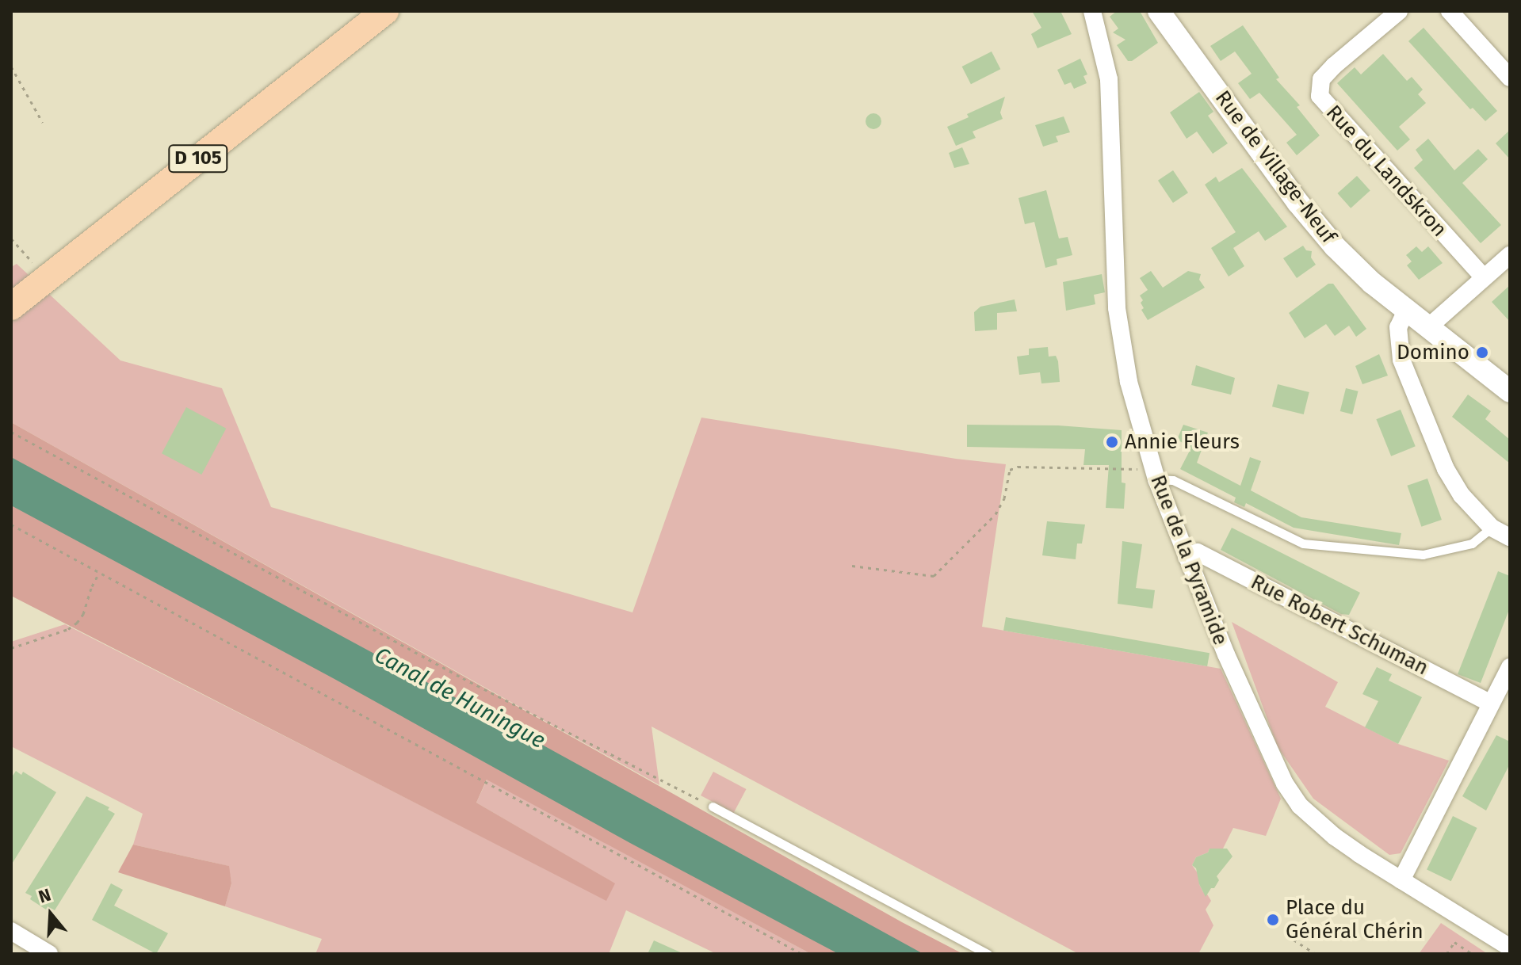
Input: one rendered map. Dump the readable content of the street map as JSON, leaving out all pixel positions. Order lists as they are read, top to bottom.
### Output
{
  "streets": {
    "main road": ["D 105"],
    "street": [
      "Rue de Village-Neuf",
      "Rue du Landskron",
      "Rue de la Pyramide",
      "Rue Robert Schuman"
    ]
  },
  "crossings": [
    ["Rue de la Pyramide", "Rue Robert Schuman"]
  ],
  "water": ["Canal de Huningue"],
  "places": ["Domino", "Annie Fleurs", "Place du Général Chérin"],
  "north": "top"
}
